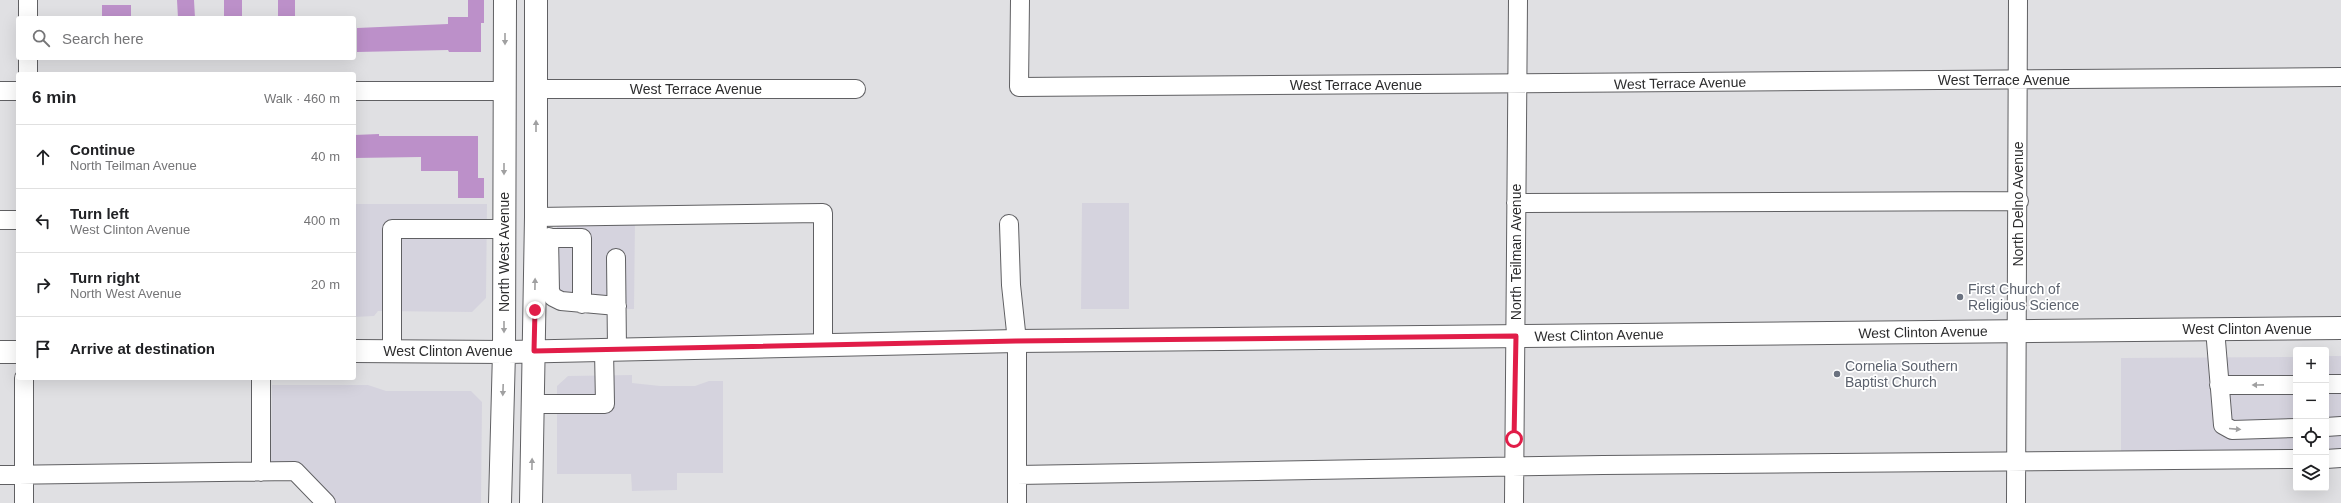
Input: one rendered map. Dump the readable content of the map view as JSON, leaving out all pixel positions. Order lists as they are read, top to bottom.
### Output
{
  "streets": {
    "main road": ["North West Avenue", "West Clinton Avenue"],
    "street": ["West Terrace Avenue", "North Delno Avenue", "North Teilman Avenue"]
  },
  "crossings": [
    ["West Terrace Avenue", "North Delno Avenue"],
    ["West Terrace Avenue", "North Teilman Avenue"],
    ["North Delno Avenue", "West Clinton Avenue"],
    ["North West Avenue", "West Clinton Avenue"],
    ["North Teilman Avenue", "West Clinton Avenue"]
  ],
  "places": ["First Church of Religious Science", "Cornelia Southern Baptist Church"],
  "page": {
    "search": "Search here",
    "heading": ["6 min", "Walk · 460 m"],
    "list": [
      ["Continue", "North Teilman Avenue", "40 m"],
      ["Turn left", "West Clinton Avenue", "400 m"],
      ["Turn right", "North West Avenue", "20 m"],
      "Arrive at destination"
    ],
    "map_buttons": ["+", "−"]
  }
}
